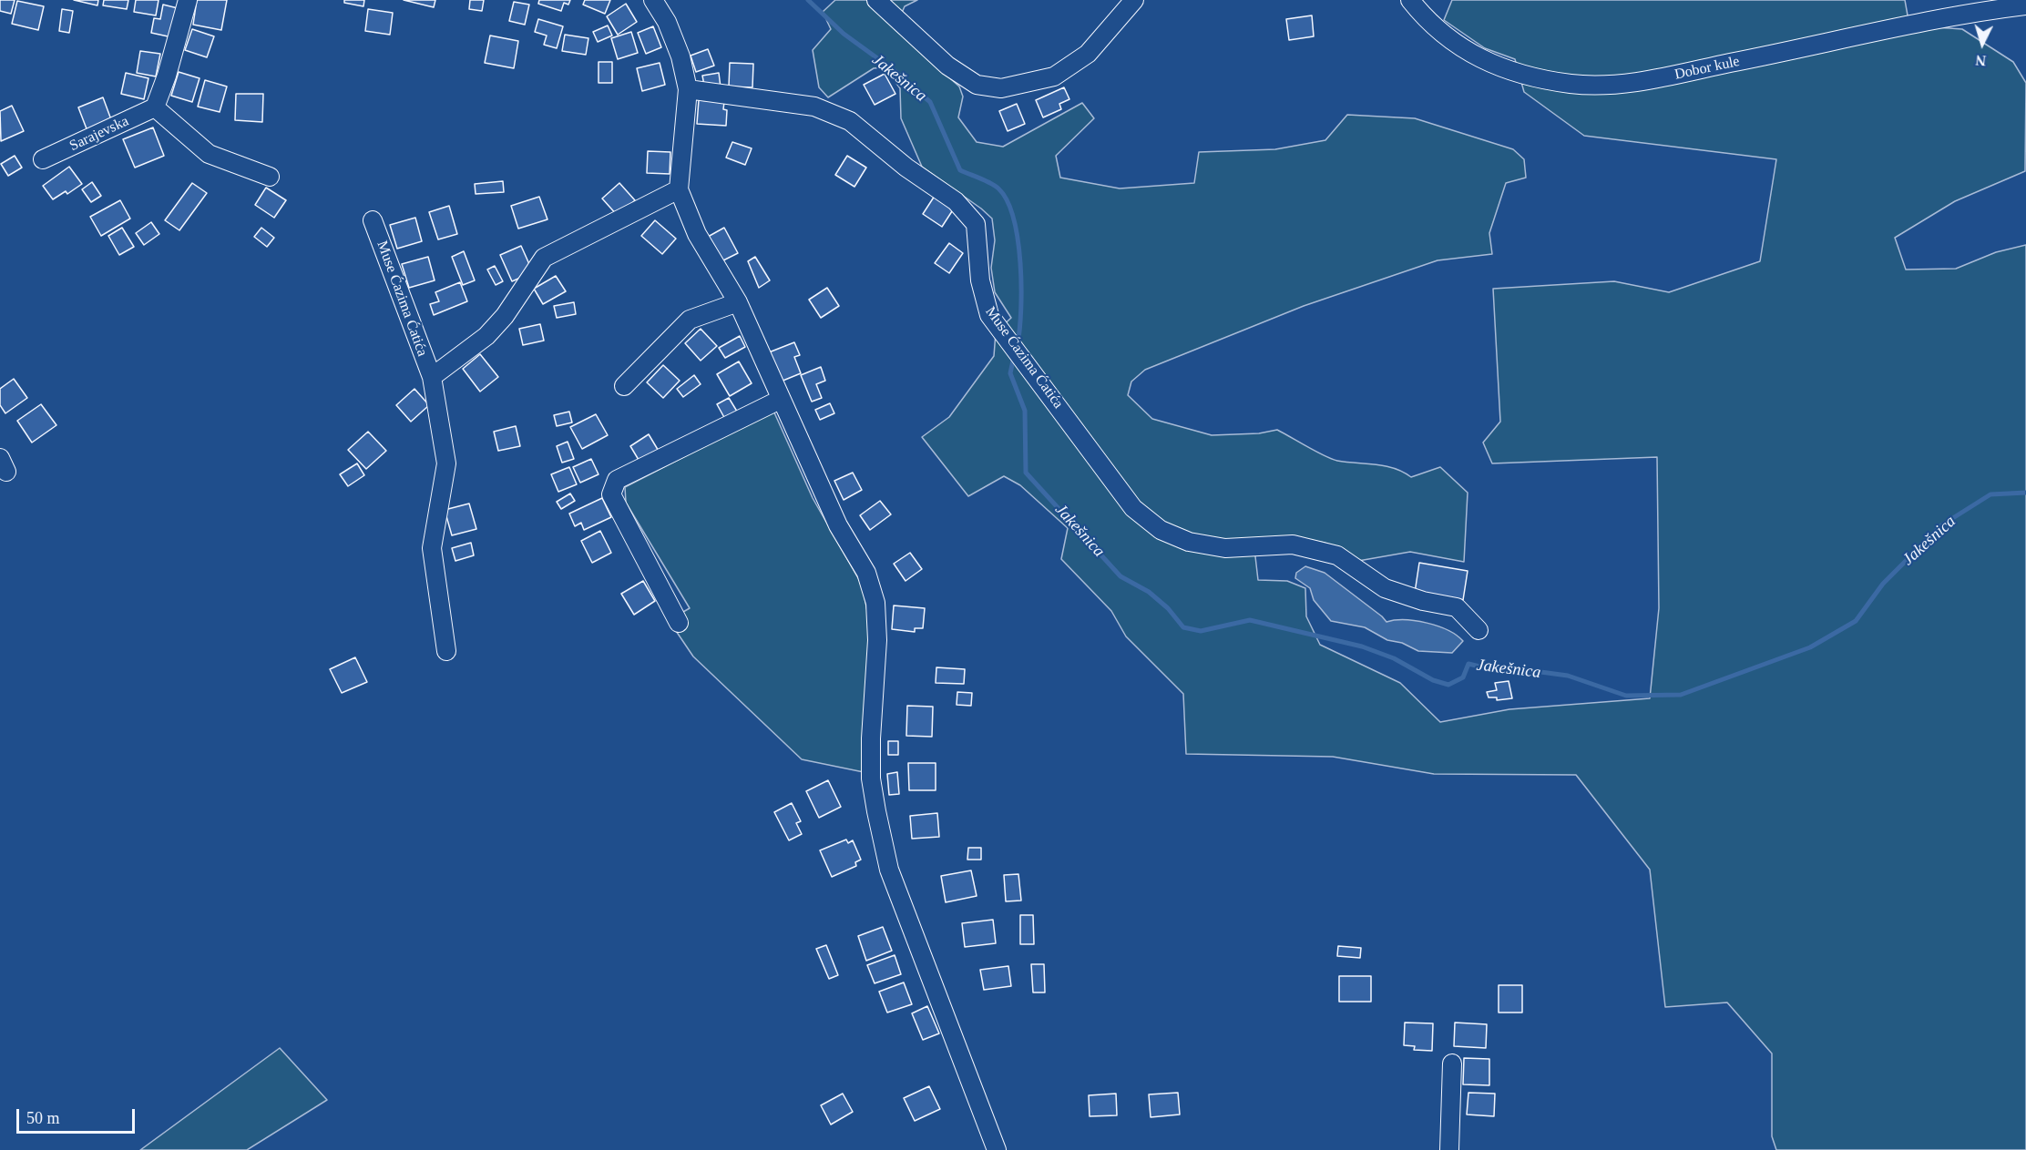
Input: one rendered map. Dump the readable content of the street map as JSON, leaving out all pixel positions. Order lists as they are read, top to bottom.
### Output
{
  "streets": {
    "street": ["Dobor kule", "Sarajevska", "Muse Ćazima Ćatića"]
  },
  "water": ["Jakešnica"],
  "scale_bar": "50 m",
  "north": "bottom"
}
